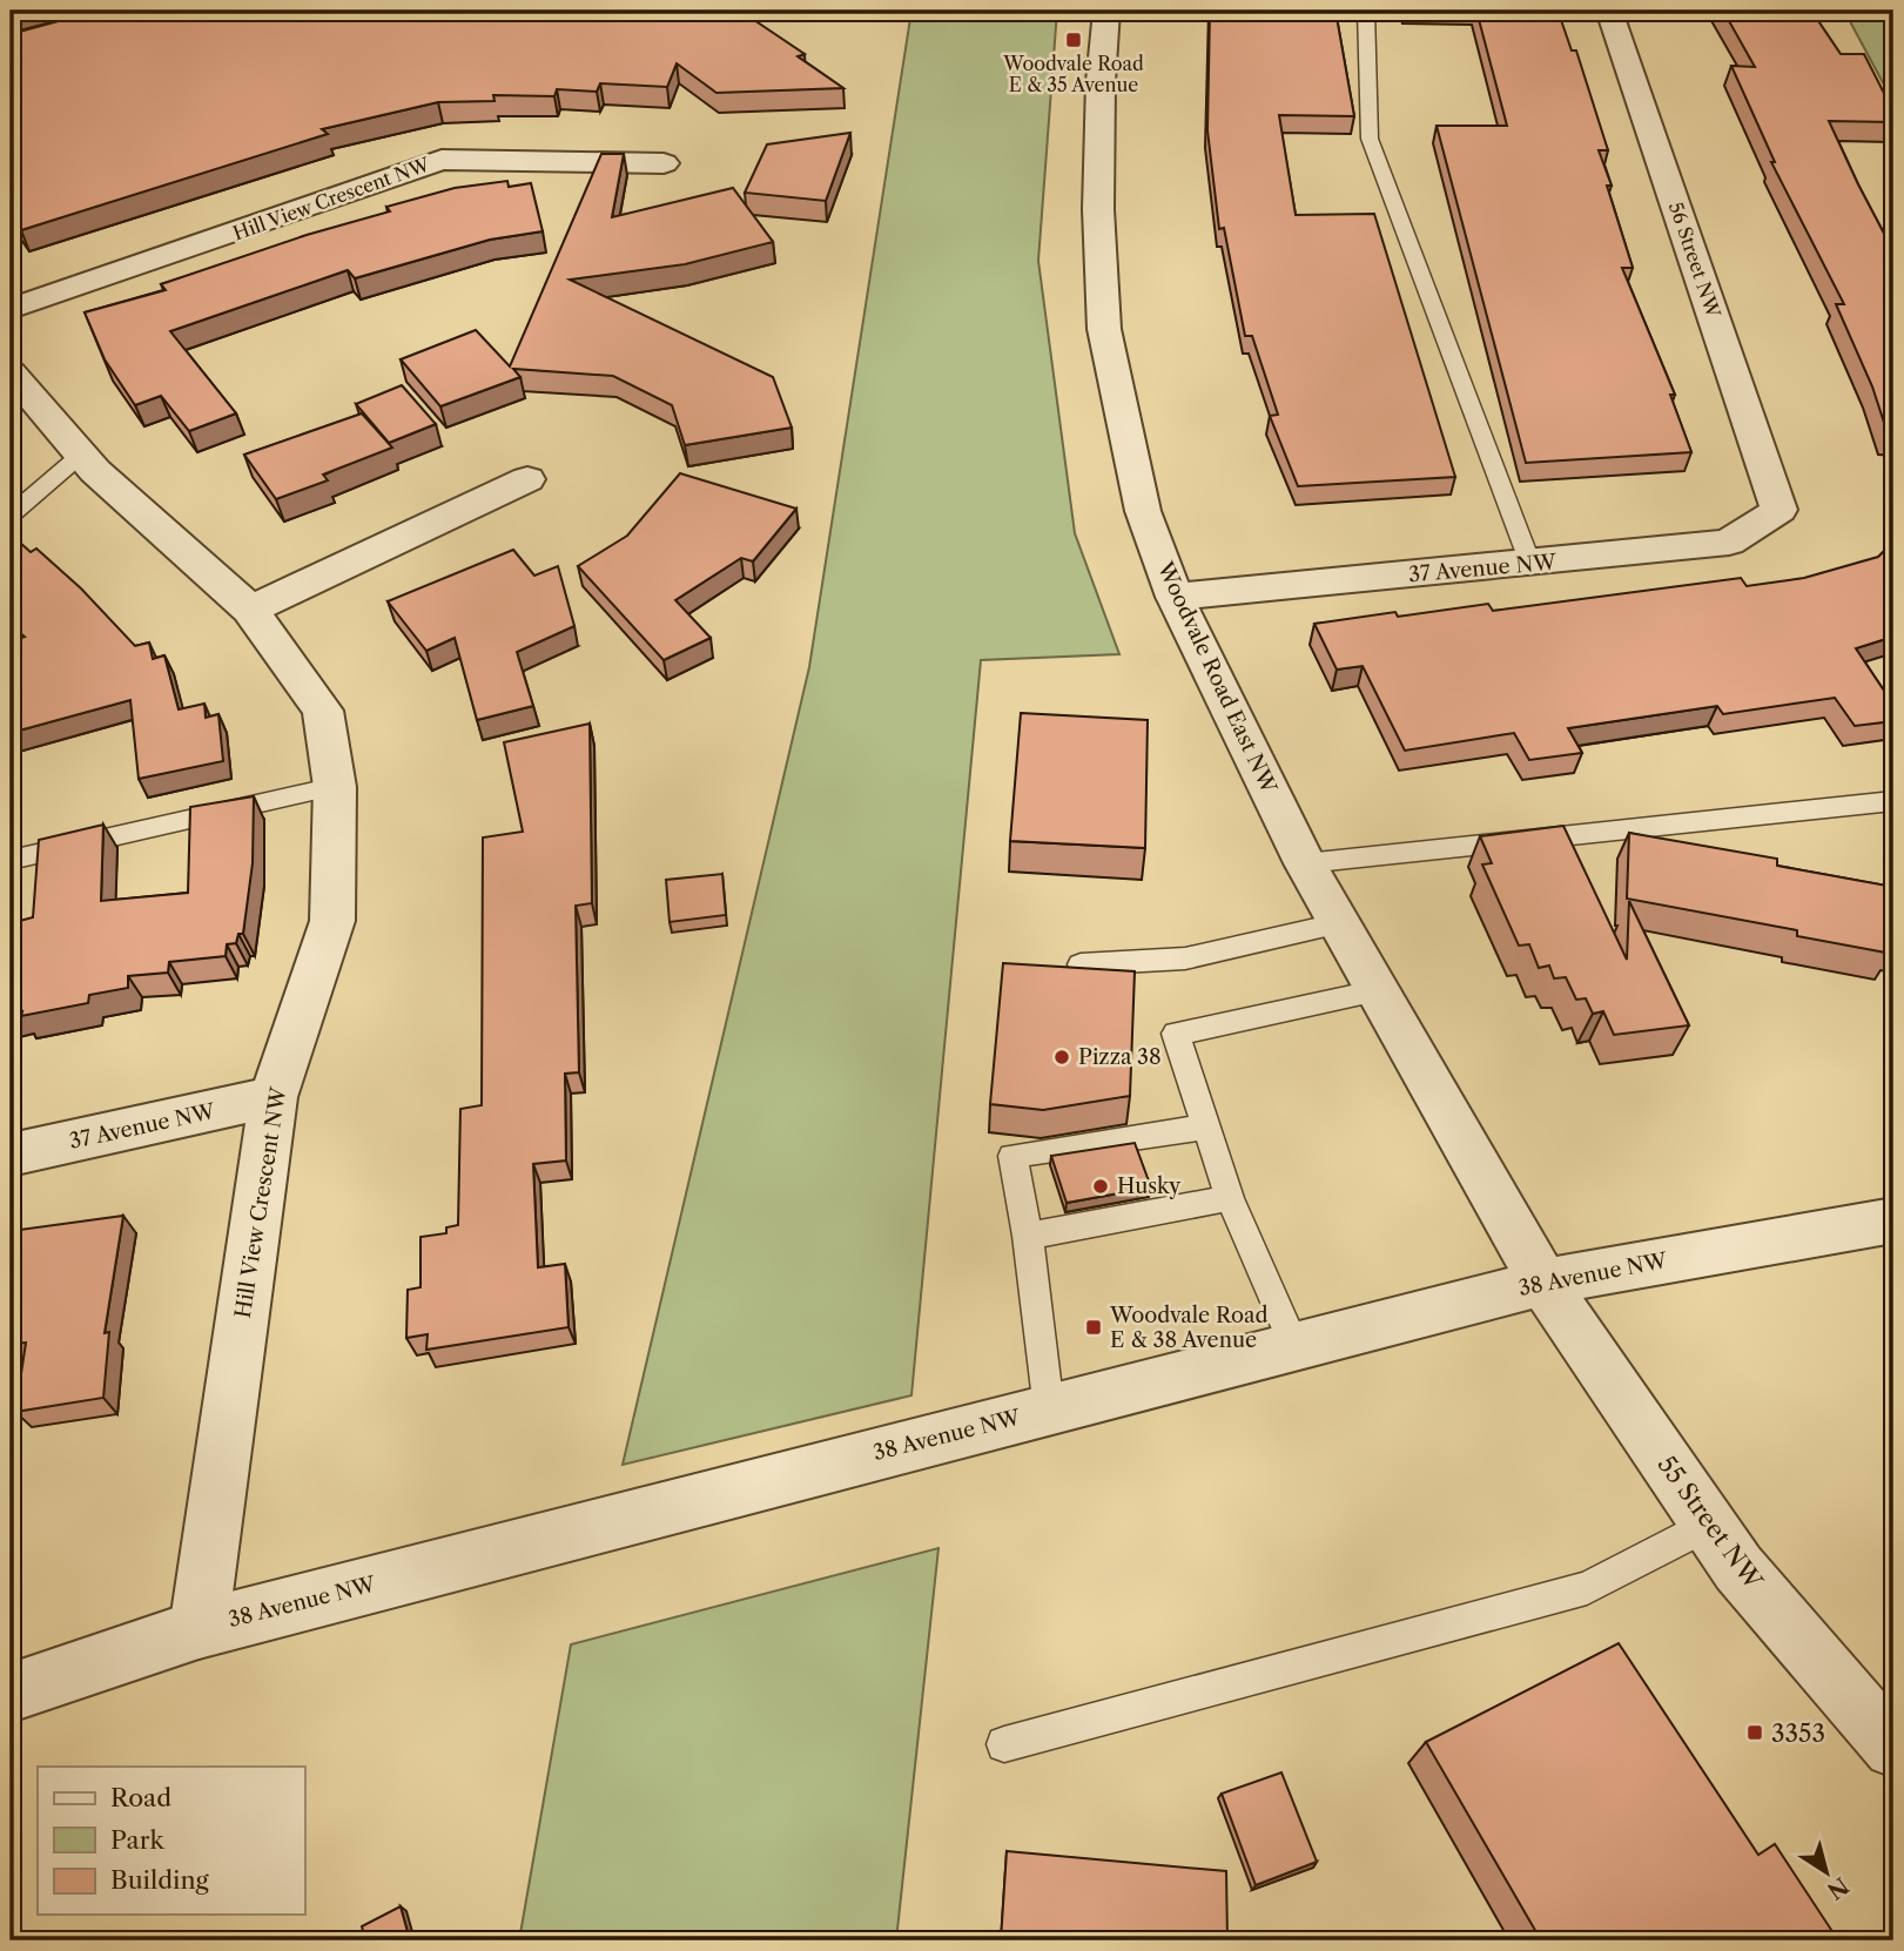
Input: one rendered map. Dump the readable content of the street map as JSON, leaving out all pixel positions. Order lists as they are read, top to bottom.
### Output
{
  "streets": {
    "street": [
      "Hill View Crescent NW",
      "56 Street NW",
      "37 Avenue NW",
      "Woodvale Road East NW",
      "38 Avenue NW",
      "55 Street NW"
    ]
  },
  "crossings": [
    ["Hill View Crescent NW", "37 Avenue NW"],
    ["Hill View Crescent NW", "38 Avenue NW"],
    ["56 Street NW", "37 Avenue NW"],
    ["37 Avenue NW", "Woodvale Road East NW"],
    ["Woodvale Road East NW", "38 Avenue NW"],
    ["Woodvale Road East NW", "55 Street NW"],
    ["38 Avenue NW", "55 Street NW"]
  ],
  "places": {
    "transit": ["Woodvale Road E & 35 Avenue", "Woodvale Road E & 38 Avenue", "3353"],
    "other": ["Pizza 38", "Husky"]
  },
  "legend": ["Road", "Park", "Building"],
  "north": "bottom right"
}
